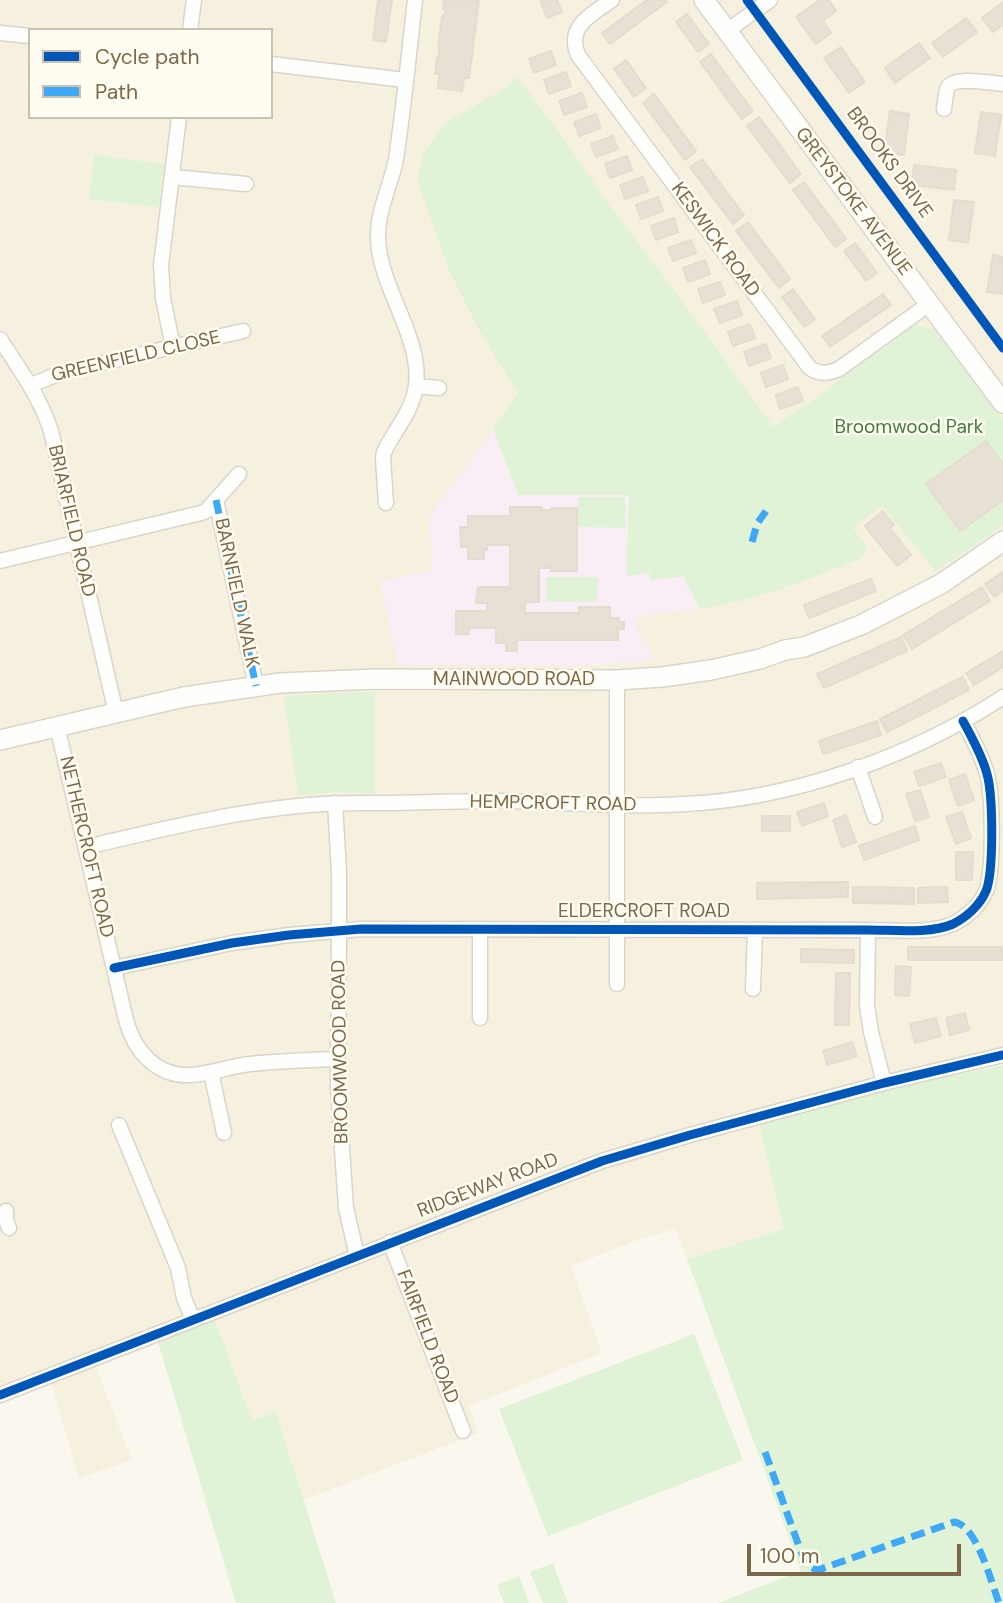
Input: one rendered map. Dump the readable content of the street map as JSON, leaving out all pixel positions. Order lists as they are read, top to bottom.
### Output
{
  "streets": {
    "street": [
      "GREYSTOKE AVENUE",
      "KESWICK ROAD",
      "GREENFIELD CLOSE",
      "BRIARFIELD ROAD",
      "BARNFIELD WALK",
      "MAINWOOD ROAD",
      "HEMPCROFT ROAD",
      "NETHERCROFT ROAD",
      "ELDERCROFT ROAD",
      "BROOMWOOD ROAD",
      "RIDGEWAY ROAD",
      "FAIRFIELD ROAD"
    ],
    "cycle path": ["BROOKS DRIVE"]
  },
  "crossings": [
    ["GREYSTOKE AVENUE", "KESWICK ROAD"],
    ["GREENFIELD CLOSE", "BRIARFIELD ROAD"],
    ["BRIARFIELD ROAD", "MAINWOOD ROAD"],
    ["BARNFIELD WALK", "MAINWOOD ROAD"],
    ["MAINWOOD ROAD", "NETHERCROFT ROAD"],
    ["HEMPCROFT ROAD", "NETHERCROFT ROAD"],
    ["HEMPCROFT ROAD", "ELDERCROFT ROAD"],
    ["HEMPCROFT ROAD", "BROOMWOOD ROAD"],
    ["NETHERCROFT ROAD", "ELDERCROFT ROAD"],
    ["NETHERCROFT ROAD", "BROOMWOOD ROAD"],
    ["ELDERCROFT ROAD", "BROOMWOOD ROAD"],
    ["BROOMWOOD ROAD", "RIDGEWAY ROAD"],
    ["RIDGEWAY ROAD", "FAIRFIELD ROAD"]
  ],
  "parks": ["Broomwood Park"],
  "legend": ["Cycle path", "Path"],
  "scale_bar": "100 m"
}
